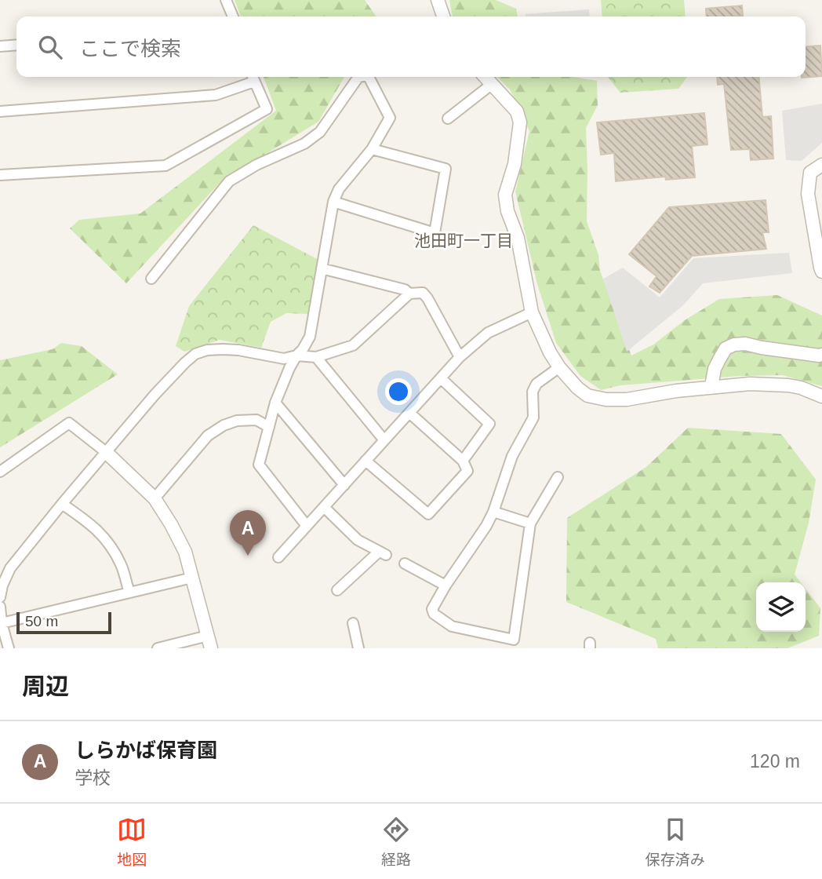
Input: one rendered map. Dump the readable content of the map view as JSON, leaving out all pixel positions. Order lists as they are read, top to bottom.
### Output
{
  "districts": ["池田町一丁目"],
  "scale_bar": "50 m",
  "page": {
    "search": "ここで検索",
    "pins": "A",
    "scale": "50 m",
    "heading": "周辺",
    "list": [
      {
        "mark": "A",
        "name": "しらかば保育園",
        "note": "学校",
        "value": "120 m"
      }
    ],
    "nav": ["地図", "経路", "保存済み"]
  }
}
